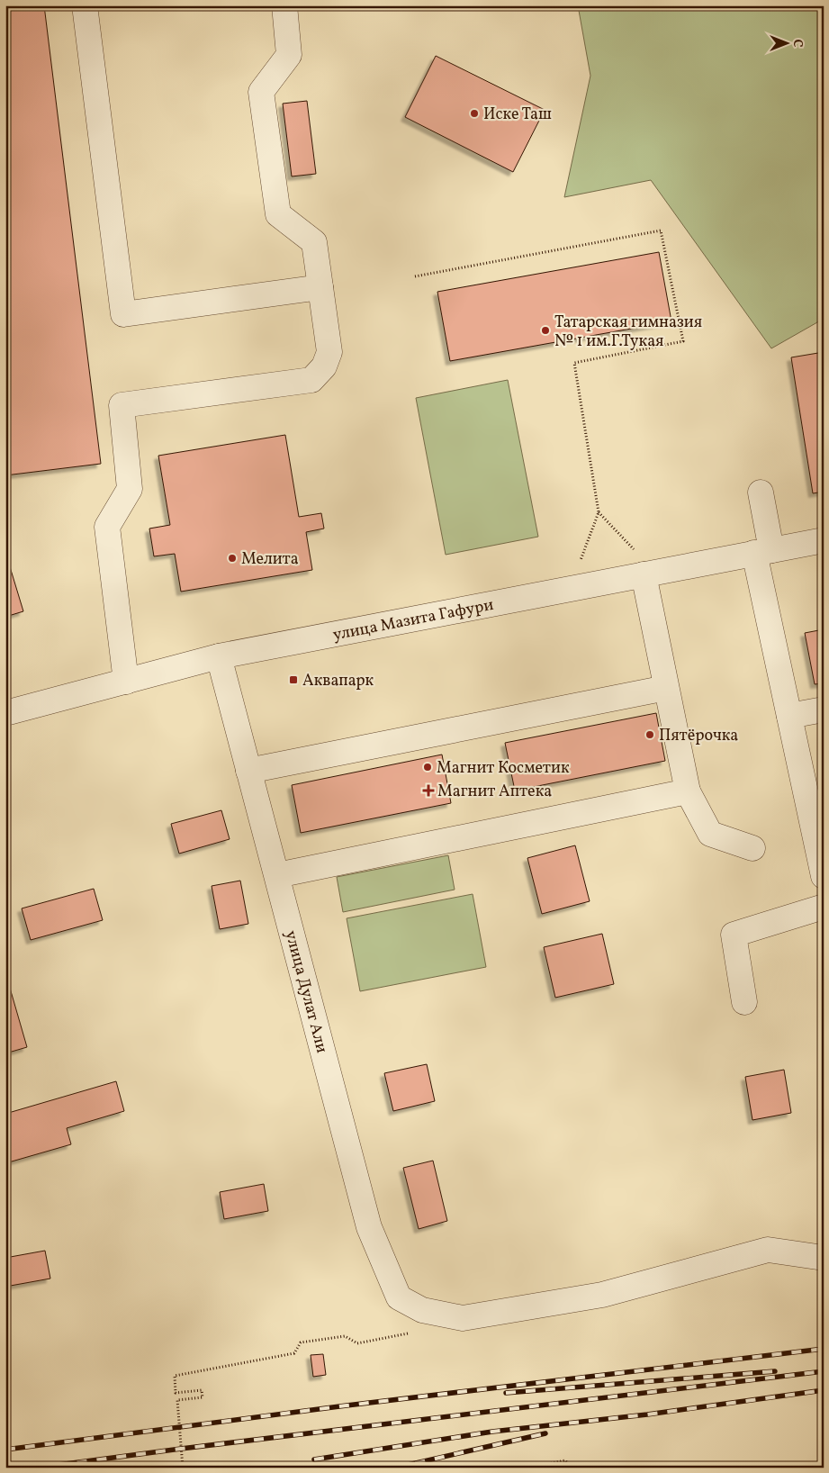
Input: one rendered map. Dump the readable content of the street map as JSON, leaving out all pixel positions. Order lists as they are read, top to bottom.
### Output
{
  "streets": {
    "street": ["улица Мазита Гафури", "улица Дулат Али"]
  },
  "crossings": [
    ["улица Мазита Гафури", "улица Дулат Али"]
  ],
  "places": {
    "other": [
      "Иске Таш",
      "Татарская гимназия № 1 им.Г.Тукая",
      "Мелита",
      "Пятёрочка",
      "Магнит Косметик"
    ],
    "transit": ["Аквапарк"],
    "health": ["Магнит Аптека"]
  },
  "north": "right"
}
